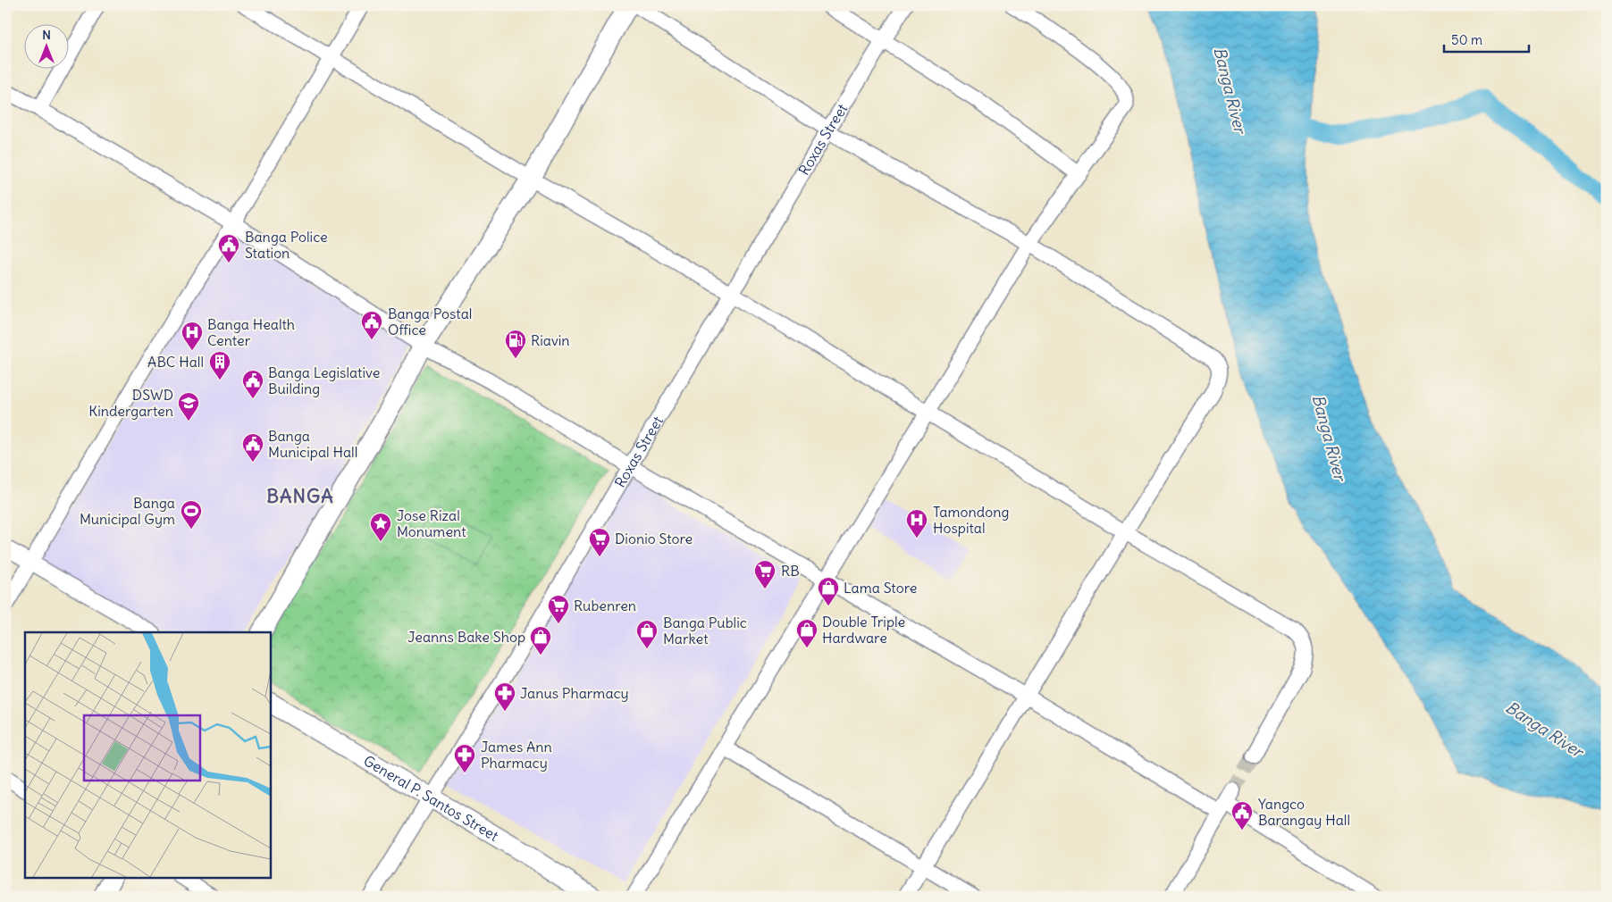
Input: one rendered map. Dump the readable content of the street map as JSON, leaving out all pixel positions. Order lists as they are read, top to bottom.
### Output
{
  "streets": {
    "main road": ["General P. Santos Street"],
    "street": ["Roxas Street"]
  },
  "crossings": [
    ["Roxas Street", "General P. Santos Street"]
  ],
  "districts": ["BANGA"],
  "water": ["Banga River"],
  "places": {
    "public building": [
      "Banga Police Station",
      "Banga Postal Office",
      "Banga Legislative Building",
      "Banga Municipal Hall",
      "Yangco Barangay Hall"
    ],
    "hospital": ["Banga Health Center", "Tamondong Hospital"],
    "fuel station": ["Riavin"],
    "building": ["ABC Hall"],
    "school or university": ["DSWD Kindergarten"],
    "sports": ["Banga Municipal Gym"],
    "place": ["Jose Rizal Monument"],
    "supermarket": ["Dionio Store", "RB", "Rubenren"],
    "shop": [
      "Lama Store",
      "Double Triple Hardware",
      "Banga Public Market",
      "Jeanns Bake Shop"
    ],
    "pharmacy": ["Janus Pharmacy", "James Ann Pharmacy"]
  },
  "scale_bar": "50 m",
  "north": "top"
}
